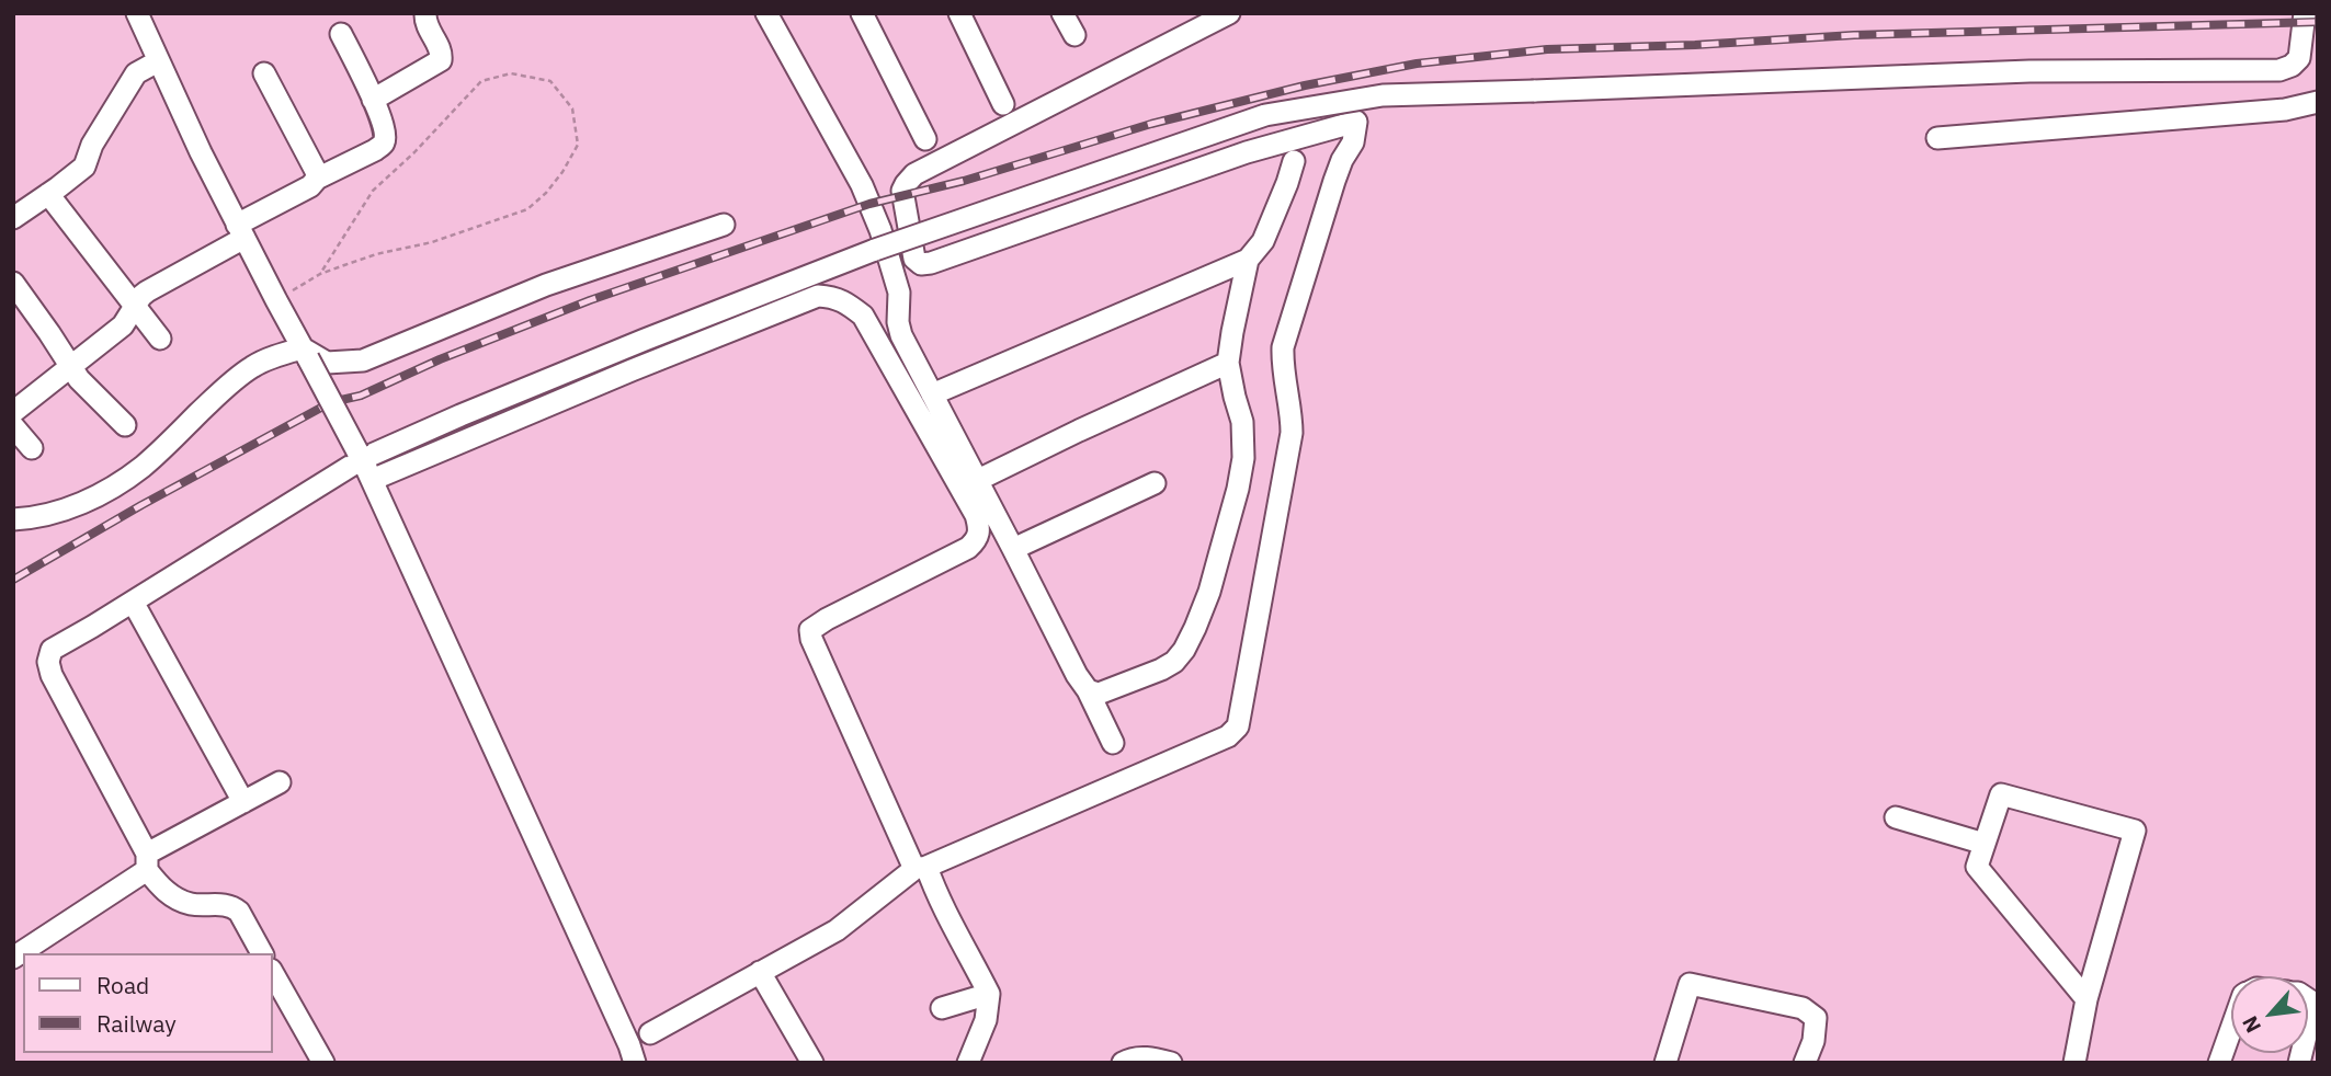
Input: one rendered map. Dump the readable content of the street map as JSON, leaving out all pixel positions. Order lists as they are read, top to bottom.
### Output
{
  "legend": ["Road", "Railway"],
  "north": "bottom left"
}
